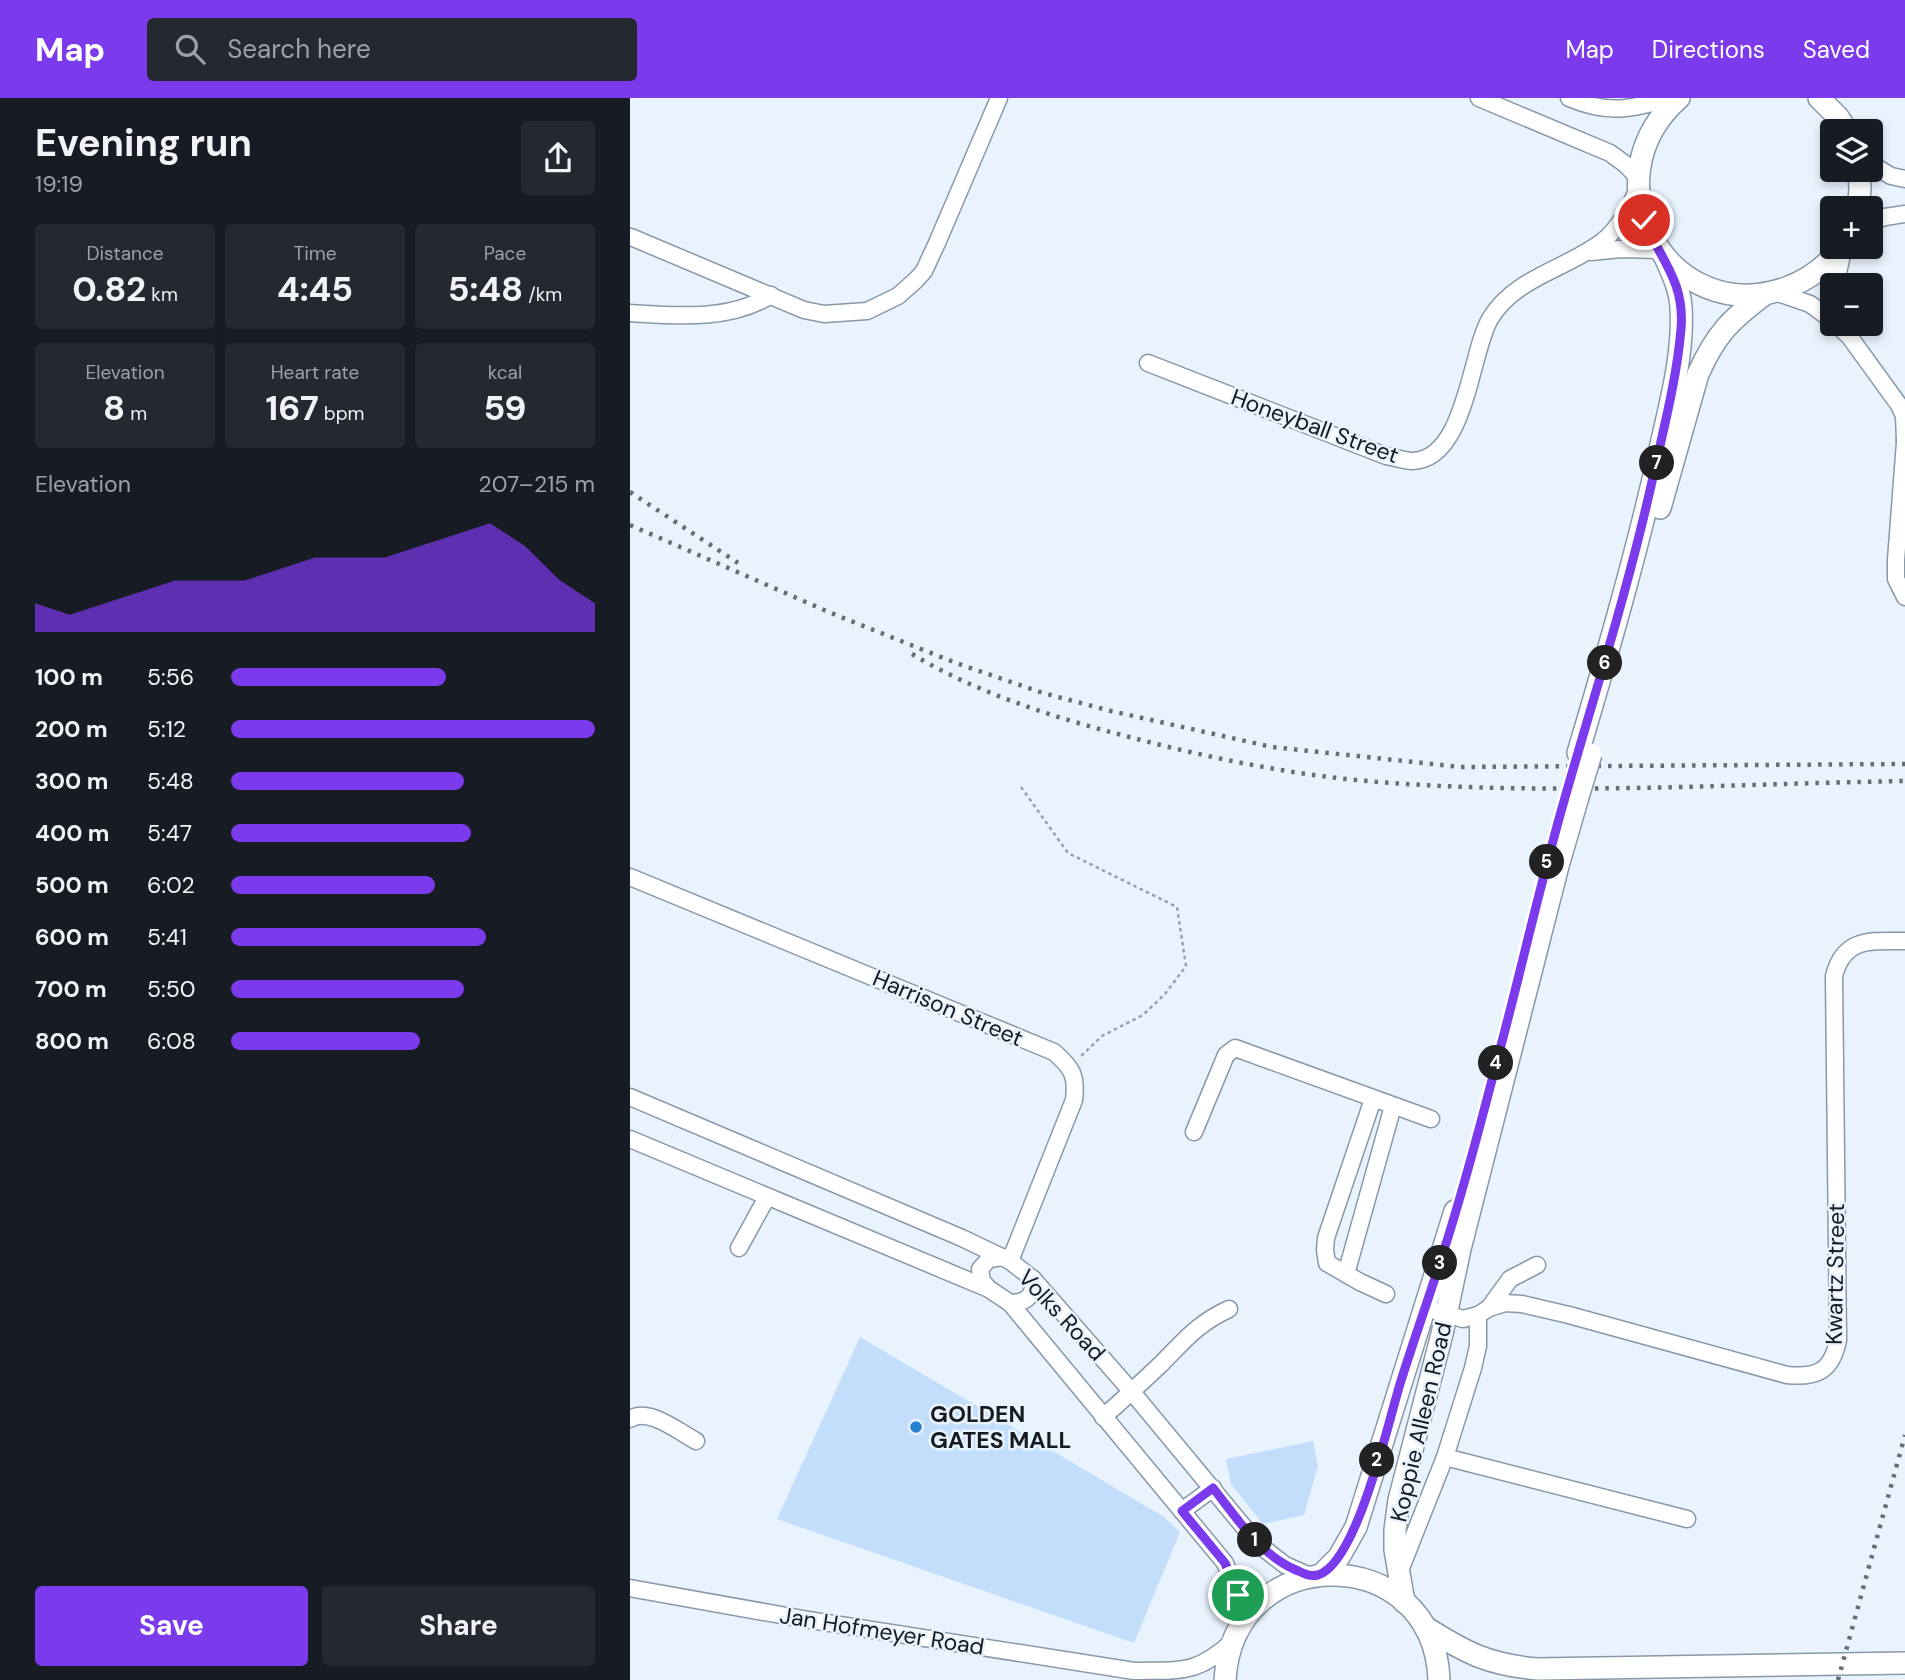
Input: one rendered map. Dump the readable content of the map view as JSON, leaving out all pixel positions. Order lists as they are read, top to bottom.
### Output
{
  "streets": {
    "main road": ["Koppie Alleen Road"],
    "street": [
      "Honeyball Street",
      "Harrison Street",
      "Kwartz Street",
      "Volks Road",
      "Jan Hofmeyer Road"
    ]
  },
  "crossings": [
    ["Honeyball Street", "Koppie Alleen Road"],
    ["Kwartz Street", "Koppie Alleen Road"],
    ["Volks Road", "Koppie Alleen Road"],
    ["Volks Road", "Jan Hofmeyer Road"]
  ],
  "places": ["GOLDEN GATES MALL"],
  "page": {
    "header": "Map",
    "search": "Search here",
    "nav": ["Map", "Directions", "Saved"],
    "heading": ["Evening run", "19:19"],
    "map_buttons": ["+", "−"],
    "stats": [
      ["Distance", "0.82 km"],
      ["Time", "4:45"],
      ["Pace", "5:48 /km"],
      ["Elevation", "8 m"],
      ["Heart rate", "167 bpm"],
      ["kcal", "59"]
    ],
    "pins": [
      "7",
      "6",
      "5",
      "4",
      "3",
      "2",
      "1"
    ],
    "chart": ["Elevation", "207–215 m"],
    "list": [
      {
        "name": "100 m",
        "note": "5:56"
      },
      {
        "name": "200 m",
        "note": "5:12"
      },
      {
        "name": "300 m",
        "note": "5:48"
      },
      {
        "name": "400 m",
        "note": "5:47"
      },
      {
        "name": "500 m",
        "note": "6:02"
      },
      {
        "name": "600 m",
        "note": "5:41"
      },
      {
        "name": "700 m",
        "note": "5:50"
      },
      {
        "name": "800 m",
        "note": "6:08"
      }
    ],
    "buttons": ["Save", "Share"]
  }
}
